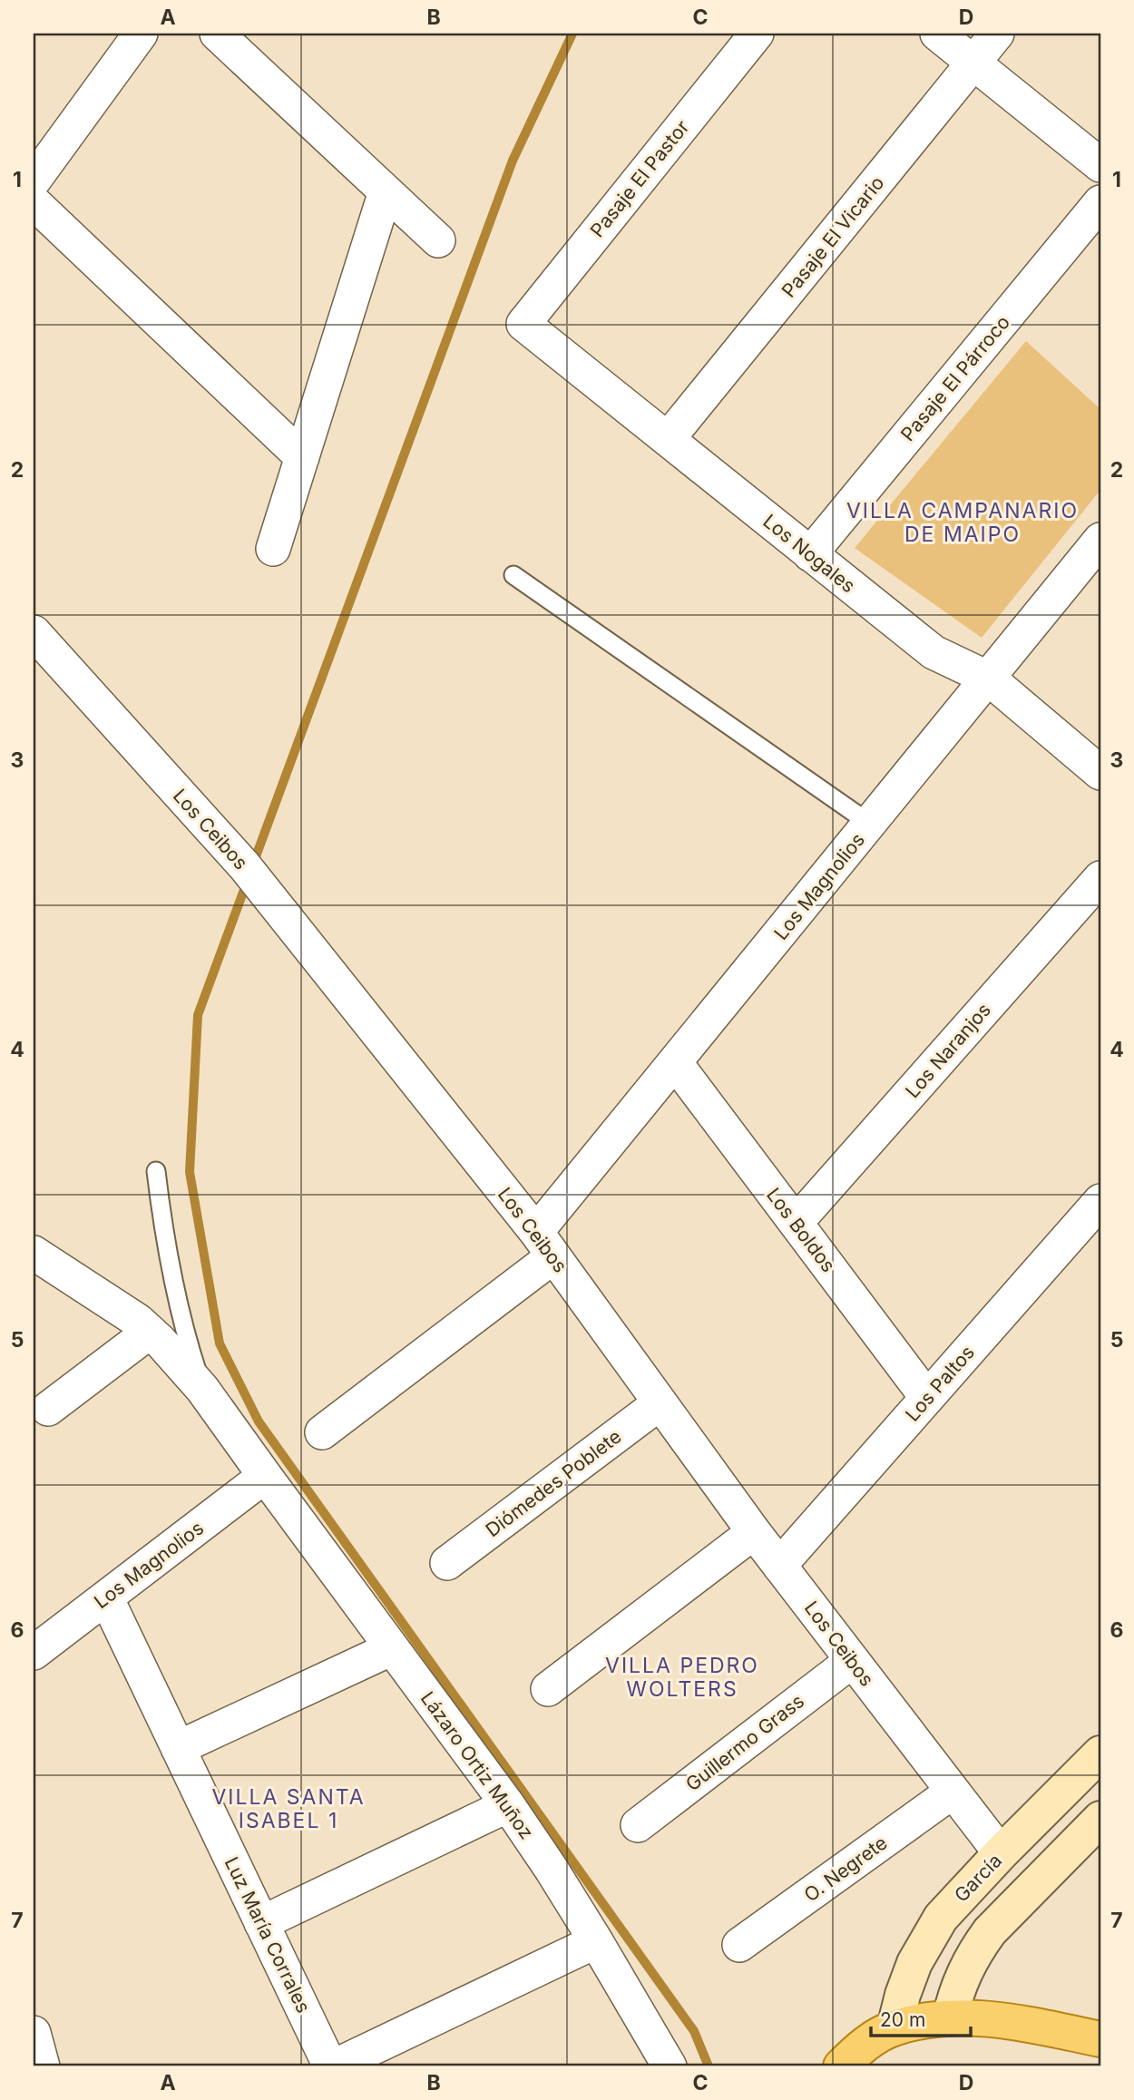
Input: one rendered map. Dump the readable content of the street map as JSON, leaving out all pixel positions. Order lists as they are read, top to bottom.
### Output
{
  "streets": {
    "street": [
      "Pasaje El Pastor",
      "Pasaje El Vicario",
      "Pasaje El Párroco",
      "Los Nogales",
      "Los Ceibos",
      "Los Magnolios",
      "Los Naranjos",
      "Los Boldos",
      "Los Paltos",
      "Diómedes Poblete",
      "Guillermo Grass",
      "Lázaro Ortiz Muñoz",
      "O. Negrete",
      "García",
      "Luz María Corrales"
    ]
  },
  "crossings": [
    ["Pasaje El Pastor", "Los Nogales"],
    ["Pasaje El Vicario", "Los Nogales"],
    ["Pasaje El Párroco", "Los Nogales"],
    ["Los Nogales", "Los Magnolios"],
    ["Los Ceibos", "Los Magnolios"],
    ["Los Ceibos", "Los Paltos"],
    ["Los Ceibos", "Diómedes Poblete"],
    ["Los Ceibos", "Guillermo Grass"],
    ["Los Ceibos", "O. Negrete"],
    ["Los Ceibos", "García"],
    ["Los Magnolios", "Los Boldos"],
    ["Los Magnolios", "Lázaro Ortiz Muñoz"],
    ["Los Magnolios", "Luz María Corrales"],
    ["Los Naranjos", "Los Boldos"],
    ["Los Boldos", "Los Paltos"]
  ],
  "districts": ["VILLA CAMPANARIO DE MAIPO", "VILLA PEDRO WOLTERS", "VILLA SANTA ISABEL 1"],
  "scale_bar": "20 m",
  "grid": {
    "columns": [
      "A",
      "B",
      "C",
      "D"
    ],
    "rows": [
      "1",
      "2",
      "3",
      "4",
      "5",
      "6",
      "7"
    ]
  }
}
